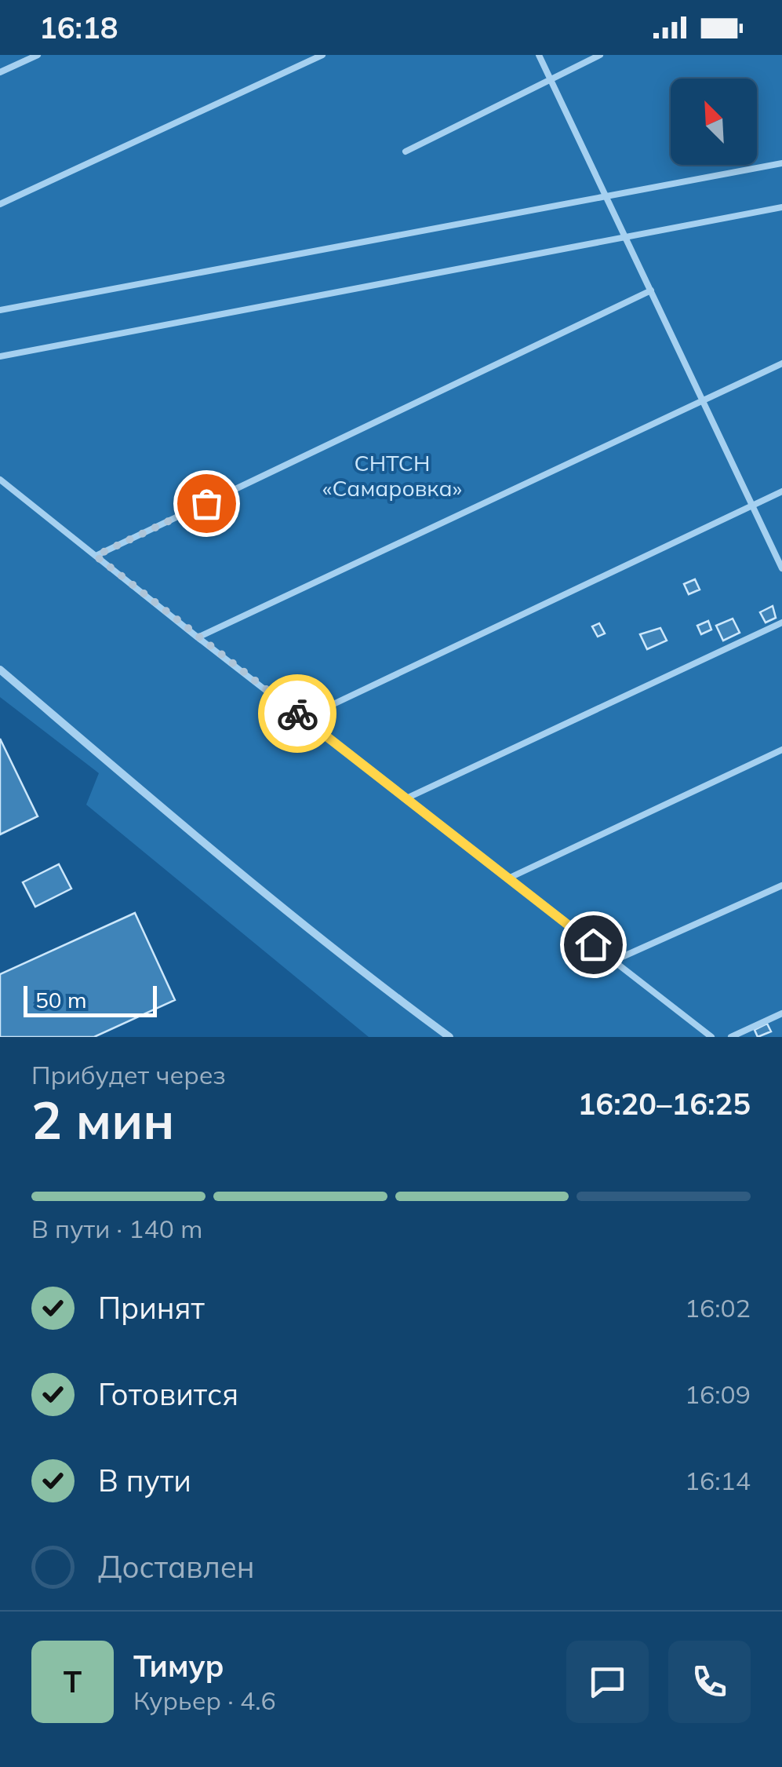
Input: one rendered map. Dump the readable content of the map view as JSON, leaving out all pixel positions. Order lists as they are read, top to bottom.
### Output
{
  "parks": ["СНТСН «Самаровка»"],
  "scale_bar": "50 m",
  "north": "top left",
  "page": {
    "status": "16:18",
    "scale": "50 m",
    "heading": ["2 мин", "Прибудет через", "16:20–16:25"],
    "panel": ["Тимур", "Курьер · 4.6"],
    "bar": "В пути · 140 m",
    "list": [
      ["Принят", "16:02"],
      ["Готовится", "16:09"],
      ["В пути", "16:14"],
      "Доставлен"
    ],
    "round": "Т"
  }
}
